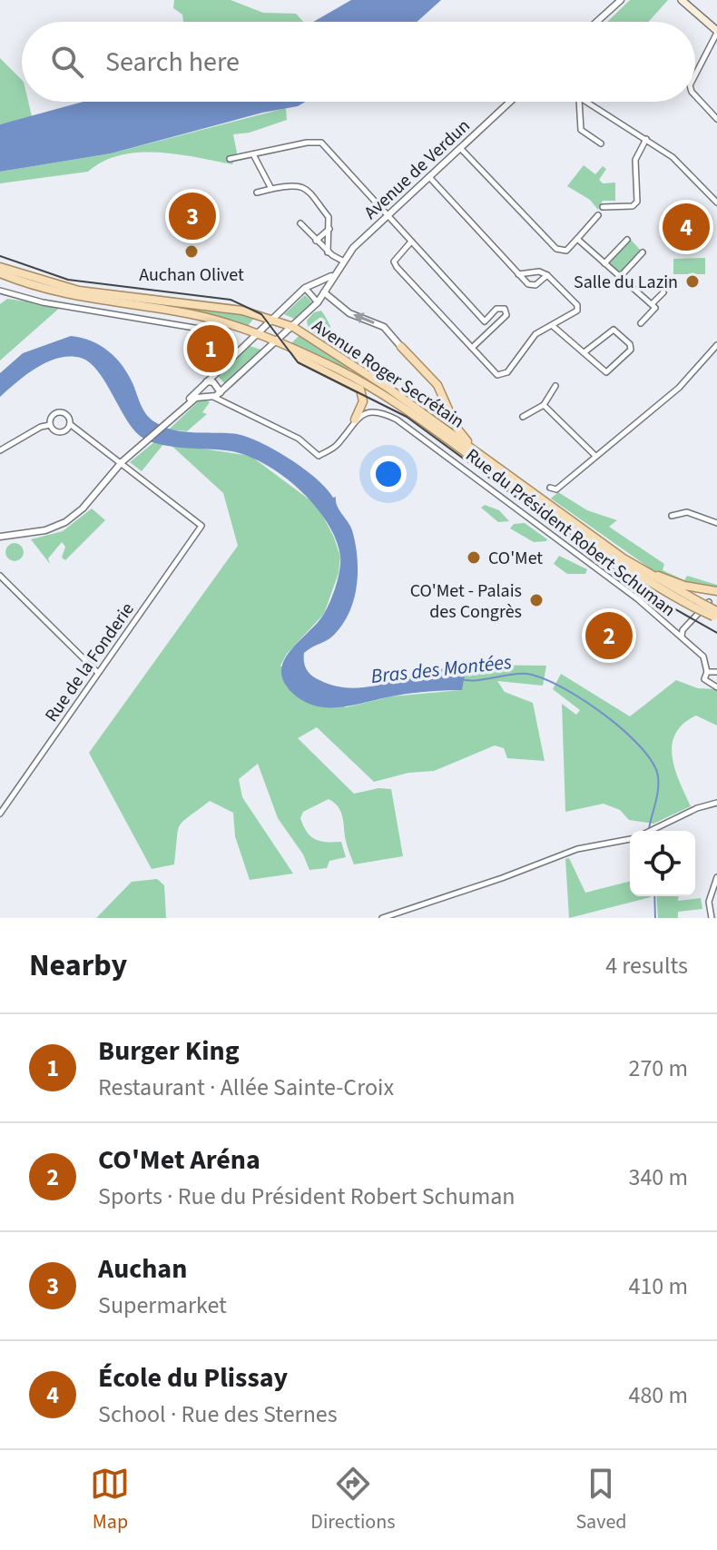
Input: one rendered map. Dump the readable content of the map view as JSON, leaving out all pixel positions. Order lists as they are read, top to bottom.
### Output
{
  "streets": {
    "main road": ["Avenue Roger Secrétain"],
    "street": ["Avenue de Verdun", "Rue du Président Robert Schuman", "Rue de la Fonderie"]
  },
  "crossings": [
    ["Avenue de Verdun", "Avenue Roger Secrétain"],
    ["Avenue de Verdun", "Rue de la Fonderie"]
  ],
  "water": ["Bras des Montées"],
  "places": [
    "Auchan Olivet",
    "Salle du Lazin",
    "CO'Met",
    "CO'Met - Palais des Congrès"
  ],
  "page": {
    "search": "Search here",
    "pins": [
      "3",
      "4",
      "1",
      "2"
    ],
    "heading": ["Nearby", "4 results"],
    "list": [
      {
        "mark": "1",
        "name": "Burger King",
        "note": "Restaurant · Allée Sainte-Croix",
        "value": "270 m"
      },
      {
        "mark": "2",
        "name": "CO'Met Aréna",
        "note": "Sports · Rue du Président Robert Schuman",
        "value": "340 m"
      },
      {
        "mark": "3",
        "name": "Auchan",
        "note": "Supermarket",
        "value": "410 m"
      },
      {
        "mark": "4",
        "name": "École du Plissay",
        "note": "School · Rue des Sternes",
        "value": "480 m"
      }
    ],
    "nav": ["Map", "Directions", "Saved"]
  }
}
